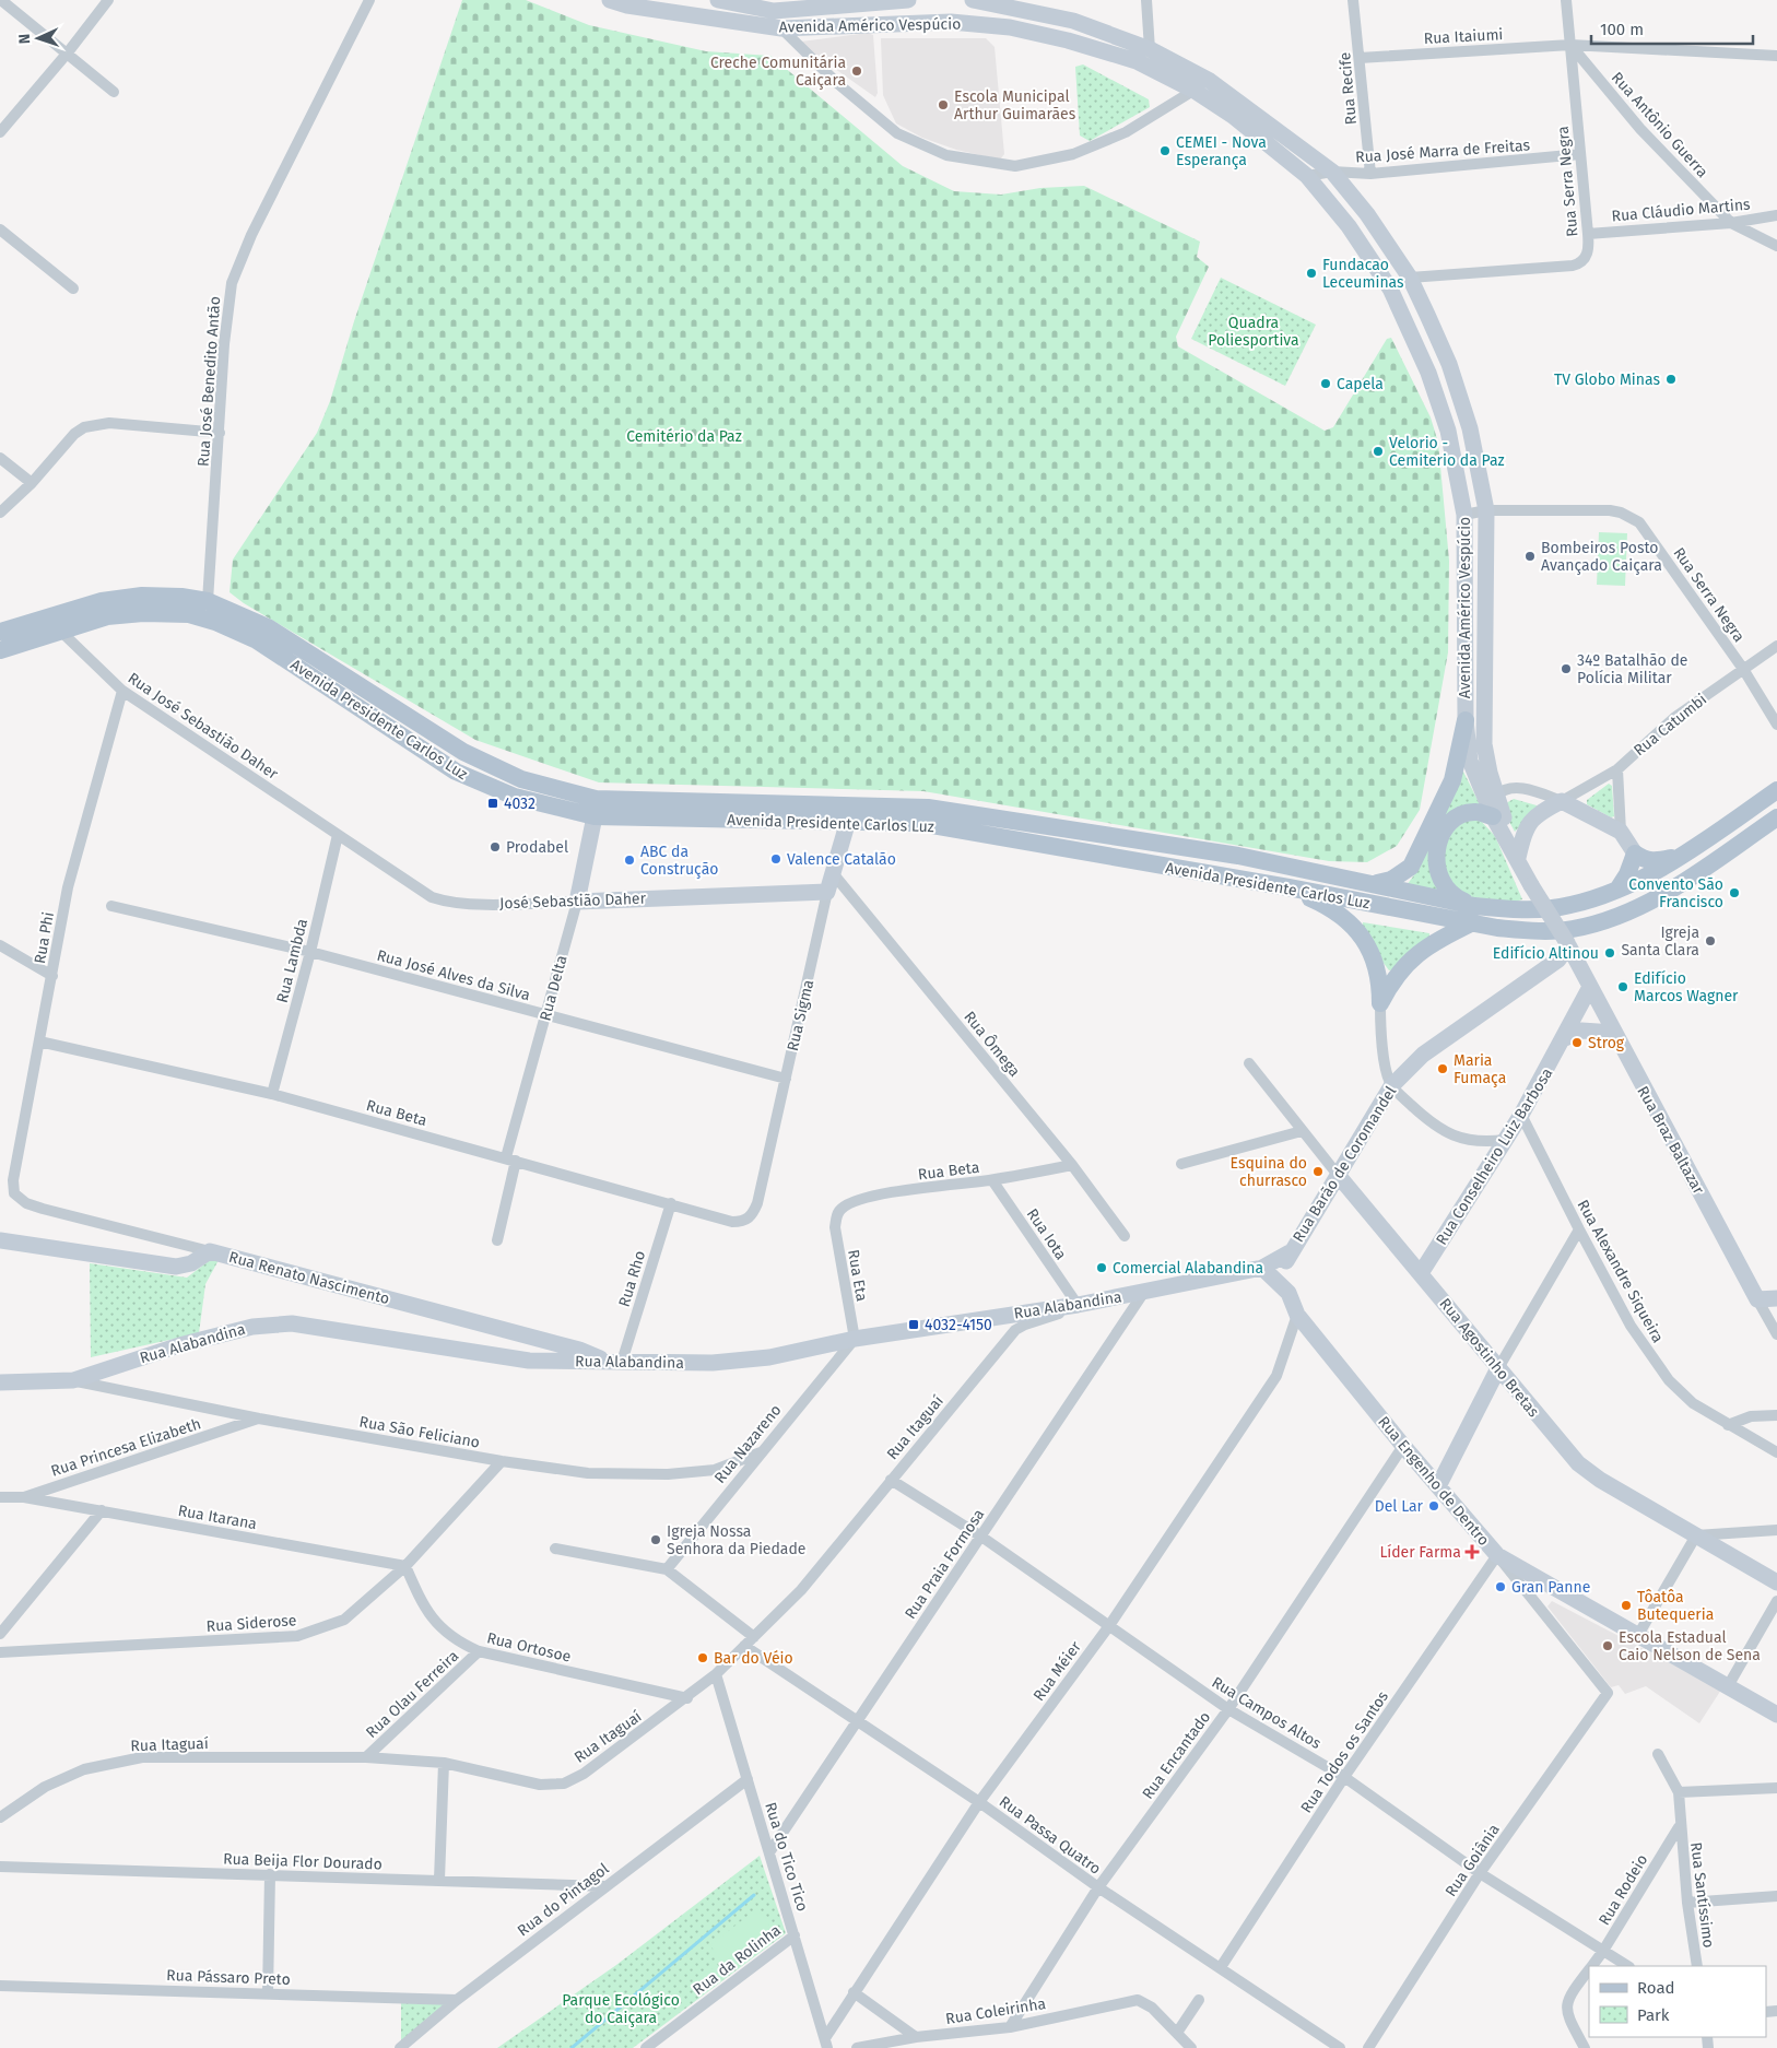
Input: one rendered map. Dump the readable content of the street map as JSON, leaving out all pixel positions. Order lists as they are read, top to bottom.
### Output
{
  "streets": {
    "main road": ["Avenida Presidente Carlos Luz"],
    "street": [
      "Avenida Américo Vespúcio",
      "Rua Itaiumi",
      "Rua Recife",
      "Rua Antônio Guerra",
      "Rua José Marra de Freitas",
      "Rua Serra Negra",
      "Rua Cláudio Martins",
      "Rua José Benedito Antão",
      "Rua Catumbi",
      "Rua José Sebastião Daher",
      "José Sebastião Daher",
      "Rua Phi",
      "Rua Lambda",
      "Rua José Alves da Silva",
      "Rua Delta",
      "Rua Sigma",
      "Rua Ômega",
      "Rua Beta",
      "Rua Braz Baltazar",
      "Rua Conselheiro Luiz Barbosa",
      "Rua Barão de Coromandel",
      "Rua Iota",
      "Rua Alexandre Siqueira",
      "Rua Eta",
      "Rua Renato Nascimento",
      "Rua Rho",
      "Rua Alabandina",
      "Rua Agostinho Bretas",
      "Rua Itaguaí",
      "Rua São Feliciano",
      "Rua Nazareno",
      "Rua Princesa Elizabeth",
      "Rua Engenho de Dentro",
      "Rua Itarana",
      "Rua Praia Formosa",
      "Rua Siderose",
      "Rua Ortosoe",
      "Rua Méier",
      "Rua Olau Ferreira",
      "Rua Campos Altos",
      "Rua Todos os Santos",
      "Rua Encantado",
      "Rua Passa Quatro",
      "Rua do Tico Tico",
      "Rua Goiânia",
      "Rua Beija Flor Dourado",
      "Rua Rodeio",
      "Rua Santíssimo",
      "Rua do Pintagol",
      "Rua da Rolinha",
      "Rua Pássaro Preto",
      "Rua Coleirinha"
    ]
  },
  "crossings": [
    ["Avenida Américo Vespúcio", "Rua José Marra de Freitas"],
    ["Avenida Américo Vespúcio", "Rua Serra Negra"],
    ["Avenida Américo Vespúcio", "Rua Catumbi"],
    ["Avenida Américo Vespúcio", "Rua Braz Baltazar"],
    ["Avenida Américo Vespúcio", "Rua Barão de Coromandel"],
    ["Rua Itaiumi", "Rua Recife"],
    ["Rua Itaiumi", "Rua Antônio Guerra"],
    ["Rua Itaiumi", "Rua Serra Negra"],
    ["Rua Recife", "Rua José Marra de Freitas"],
    ["Rua Antônio Guerra", "Rua Serra Negra"],
    ["Rua Antônio Guerra", "Rua Cláudio Martins"],
    ["Rua José Marra de Freitas", "Rua Serra Negra"],
    ["Rua Serra Negra", "Rua Cláudio Martins"],
    ["Rua Serra Negra", "Rua Catumbi"],
    ["Rua José Benedito Antão", "Avenida Presidente Carlos Luz"],
    ["Avenida Presidente Carlos Luz", "Rua José Sebastião Daher"],
    ["Avenida Presidente Carlos Luz", "Rua Delta"],
    ["Avenida Presidente Carlos Luz", "Rua Sigma"],
    ["Rua José Sebastião Daher", "José Sebastião Daher"],
    ["Rua José Sebastião Daher", "Rua Phi"],
    ["Rua José Sebastião Daher", "Rua Lambda"],
    ["José Sebastião Daher", "Rua Lambda"],
    ["José Sebastião Daher", "Rua Delta"],
    ["José Sebastião Daher", "Rua Sigma"],
    ["Rua Phi", "Rua Beta"],
    ["Rua Phi", "Rua Renato Nascimento"],
    ["Rua Lambda", "Rua José Alves da Silva"],
    ["Rua Lambda", "Rua Beta"],
    ["Rua José Alves da Silva", "Rua Delta"],
    ["Rua José Alves da Silva", "Rua Sigma"],
    ["Rua Delta", "Rua Beta"],
    ["Rua Sigma", "Rua Ômega"],
    ["Rua Sigma", "Rua Beta"],
    ["Rua Ômega", "Rua Beta"],
    ["Rua Beta", "Rua Iota"],
    ["Rua Beta", "Rua Eta"],
    ["Rua Beta", "Rua Rho"],
    ["Rua Braz Baltazar", "Rua Conselheiro Luiz Barbosa"],
    ["Rua Braz Baltazar", "Rua Barão de Coromandel"],
    ["Rua Conselheiro Luiz Barbosa", "Rua Alexandre Siqueira"],
    ["Rua Conselheiro Luiz Barbosa", "Rua Agostinho Bretas"],
    ["Rua Barão de Coromandel", "Rua Alabandina"],
    ["Rua Barão de Coromandel", "Rua Agostinho Bretas"],
    ["Rua Barão de Coromandel", "Rua Engenho de Dentro"],
    ["Rua Iota", "Rua Alabandina"],
    ["Rua Iota", "Rua Itaguaí"],
    ["Rua Eta", "Rua Alabandina"],
    ["Rua Eta", "Rua Nazareno"],
    ["Rua Renato Nascimento", "Rua Rho"],
    ["Rua Renato Nascimento", "Rua Alabandina"],
    ["Rua Rho", "Rua Alabandina"],
    ["Rua Alabandina", "Rua Itaguaí"],
    ["Rua Alabandina", "Rua São Feliciano"],
    ["Rua Alabandina", "Rua Nazareno"],
    ["Rua Alabandina", "Rua Engenho de Dentro"],
    ["Rua Alabandina", "Rua Praia Formosa"],
    ["Rua Itaguaí", "Rua Ortosoe"],
    ["Rua Itaguaí", "Rua Olau Ferreira"],
    ["Rua Itaguaí", "Rua Campos Altos"],
    ["Rua Itaguaí", "Rua Passa Quatro"],
    ["Rua Itaguaí", "Rua do Tico Tico"],
    ["Rua São Feliciano", "Rua Nazareno"],
    ["Rua São Feliciano", "Rua Princesa Elizabeth"],
    ["Rua São Feliciano", "Rua Siderose"],
    ["Rua Princesa Elizabeth", "Rua Itarana"],
    ["Rua Engenho de Dentro", "Rua Méier"],
    ["Rua Engenho de Dentro", "Rua Todos os Santos"],
    ["Rua Engenho de Dentro", "Rua Encantado"],
    ["Rua Engenho de Dentro", "Rua Goiânia"],
    ["Rua Itarana", "Rua Siderose"],
    ["Rua Itarana", "Rua Ortosoe"],
    ["Rua Praia Formosa", "Rua Campos Altos"],
    ["Rua Praia Formosa", "Rua Passa Quatro"],
    ["Rua Praia Formosa", "Rua do Tico Tico"],
    ["Rua Siderose", "Rua Ortosoe"],
    ["Rua Ortosoe", "Rua Olau Ferreira"],
    ["Rua Méier", "Rua Campos Altos"],
    ["Rua Méier", "Rua Passa Quatro"],
    ["Rua Méier", "Rua do Tico Tico"],
    ["Rua Campos Altos", "Rua Todos os Santos"],
    ["Rua Campos Altos", "Rua Encantado"],
    ["Rua Campos Altos", "Rua Goiânia"],
    ["Rua Campos Altos", "Rua Rodeio"],
    ["Rua Todos os Santos", "Rua Passa Quatro"],
    ["Rua Encantado", "Rua Passa Quatro"],
    ["Rua Encantado", "Rua Coleirinha"],
    ["Rua do Tico Tico", "Rua do Pintagol"],
    ["Rua do Tico Tico", "Rua da Rolinha"],
    ["Rua Beija Flor Dourado", "Rua do Pintagol"],
    ["Rua Rodeio", "Rua Santíssimo"],
    ["Rua do Pintagol", "Rua Pássaro Preto"]
  ],
  "parks": ["Quadra Poliesportiva", "Cemitério da Paz", "Parque Ecológico do Caiçara"],
  "places": {
    "other": [
      "Creche Comunitária Caiçara",
      "Escola Municipal Arthur Guimarães",
      "CEMEI - Nova Esperança",
      "Fundacao Leceuminas",
      "TV Globo Minas",
      "Capela",
      "Velorio - Cemiterio da Paz",
      "Bombeiros Posto Avançado Caiçara",
      "34º Batalhão de Polícia Militar",
      "Prodabel",
      "Valence Catalão",
      "ABC da Construção",
      "Convento São Francisco",
      "Igreja Santa Clara",
      "Edifício Altinou",
      "Edifício Marcos Wagner",
      "Strog",
      "Maria Fumaça",
      "Esquina do churrasco",
      "Comercial Alabandina",
      "Del Lar",
      "Igreja Nossa Senhora da Piedade",
      "Gran Panne",
      "Tôatôa Butequeria",
      "Escola Estadual Caio Nelson de Sena",
      "Bar do Véio"
    ],
    "transit": ["4032", "4032-4150"],
    "health": ["Líder Farma"]
  },
  "legend": ["Road", "Park"],
  "scale_bar": "100 m",
  "north": "left"
}
